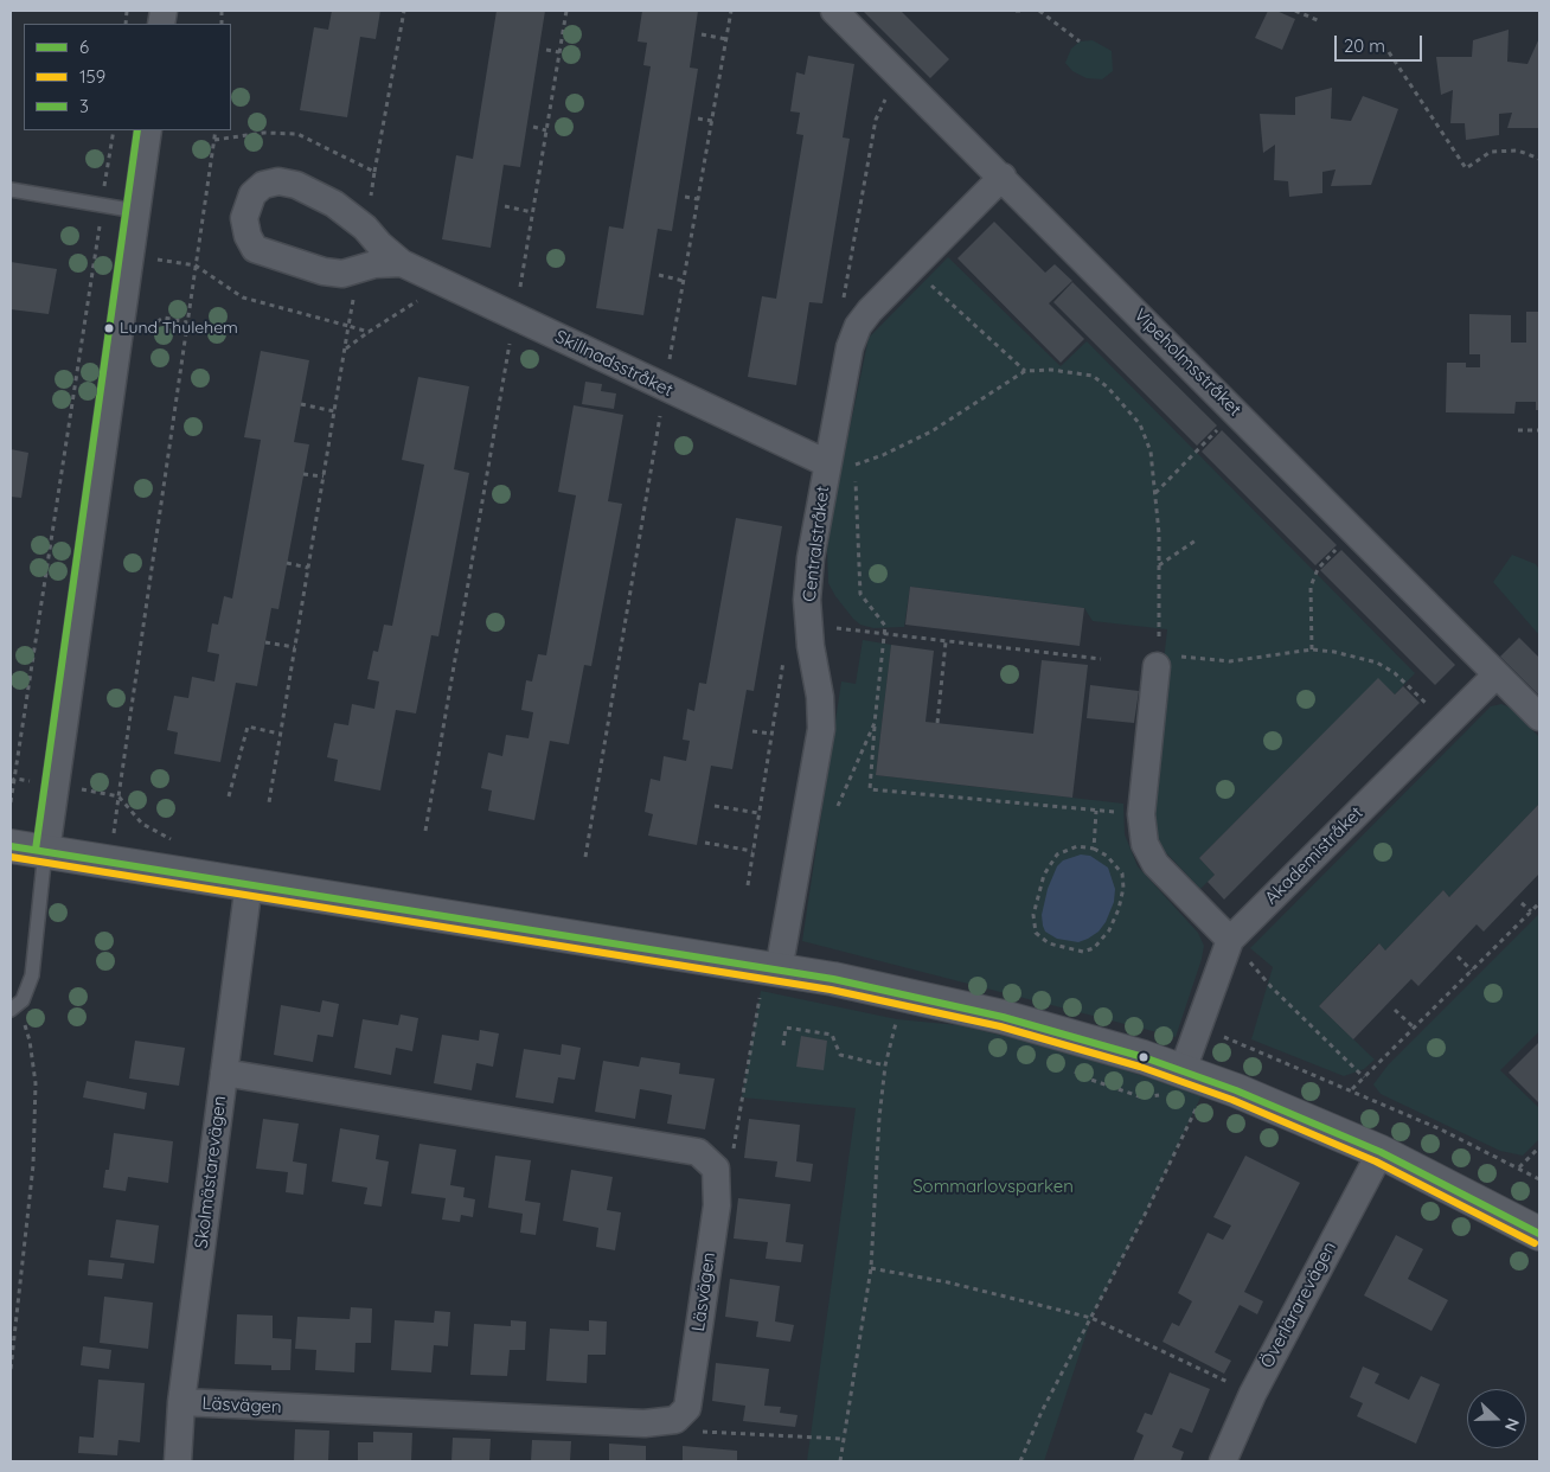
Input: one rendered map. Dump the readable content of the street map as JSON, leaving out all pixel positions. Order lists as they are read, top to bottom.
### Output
{
  "streets": {
    "street": [
      "Vipeholmsstråket",
      "Skillnadsstråket",
      "Centralstråket",
      "Akademistråket",
      "Skolmästarevägen",
      "Läsvägen",
      "Överlärarevägen"
    ]
  },
  "crossings": [
    ["Vipeholmsstråket", "Centralstråket"],
    ["Vipeholmsstråket", "Akademistråket"],
    ["Skillnadsstråket", "Centralstråket"],
    ["Skolmästarevägen", "Läsvägen"]
  ],
  "parks": ["Sommarlovsparken"],
  "places": ["Lund Thulehem"],
  "lines": ["transit line 3", "transit line 6", "transit line 159"],
  "legend": ["6", "159", "3"],
  "scale_bar": "20 m",
  "north": "right"
}
